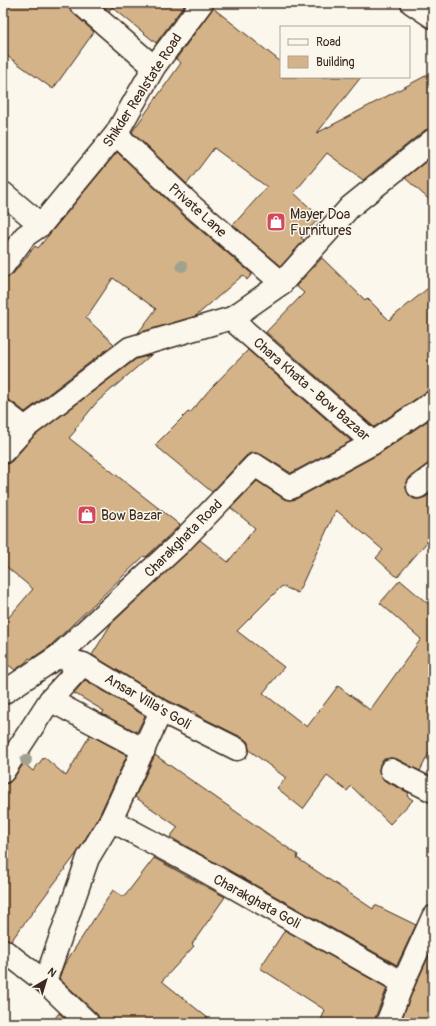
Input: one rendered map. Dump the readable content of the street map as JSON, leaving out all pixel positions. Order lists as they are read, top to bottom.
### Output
{
  "streets": {
    "street": [
      "Shikder Realstate Road",
      "Private Lane",
      "Chara Khata - Bow Bazaar",
      "Charakghata Road",
      "Ansar Villa's Goli",
      "Charakghata Goli"
    ]
  },
  "crossings": [
    ["Shikder Realstate Road", "Private Lane"],
    ["Chara Khata - Bow Bazaar", "Charakghata Road"],
    ["Charakghata Road", "Ansar Villa's Goli"]
  ],
  "places": {
    "shop": ["Mayer Doa Furnitures", "Bow Bazar"]
  },
  "legend": ["Road", "Building"],
  "north": "top right"
}
